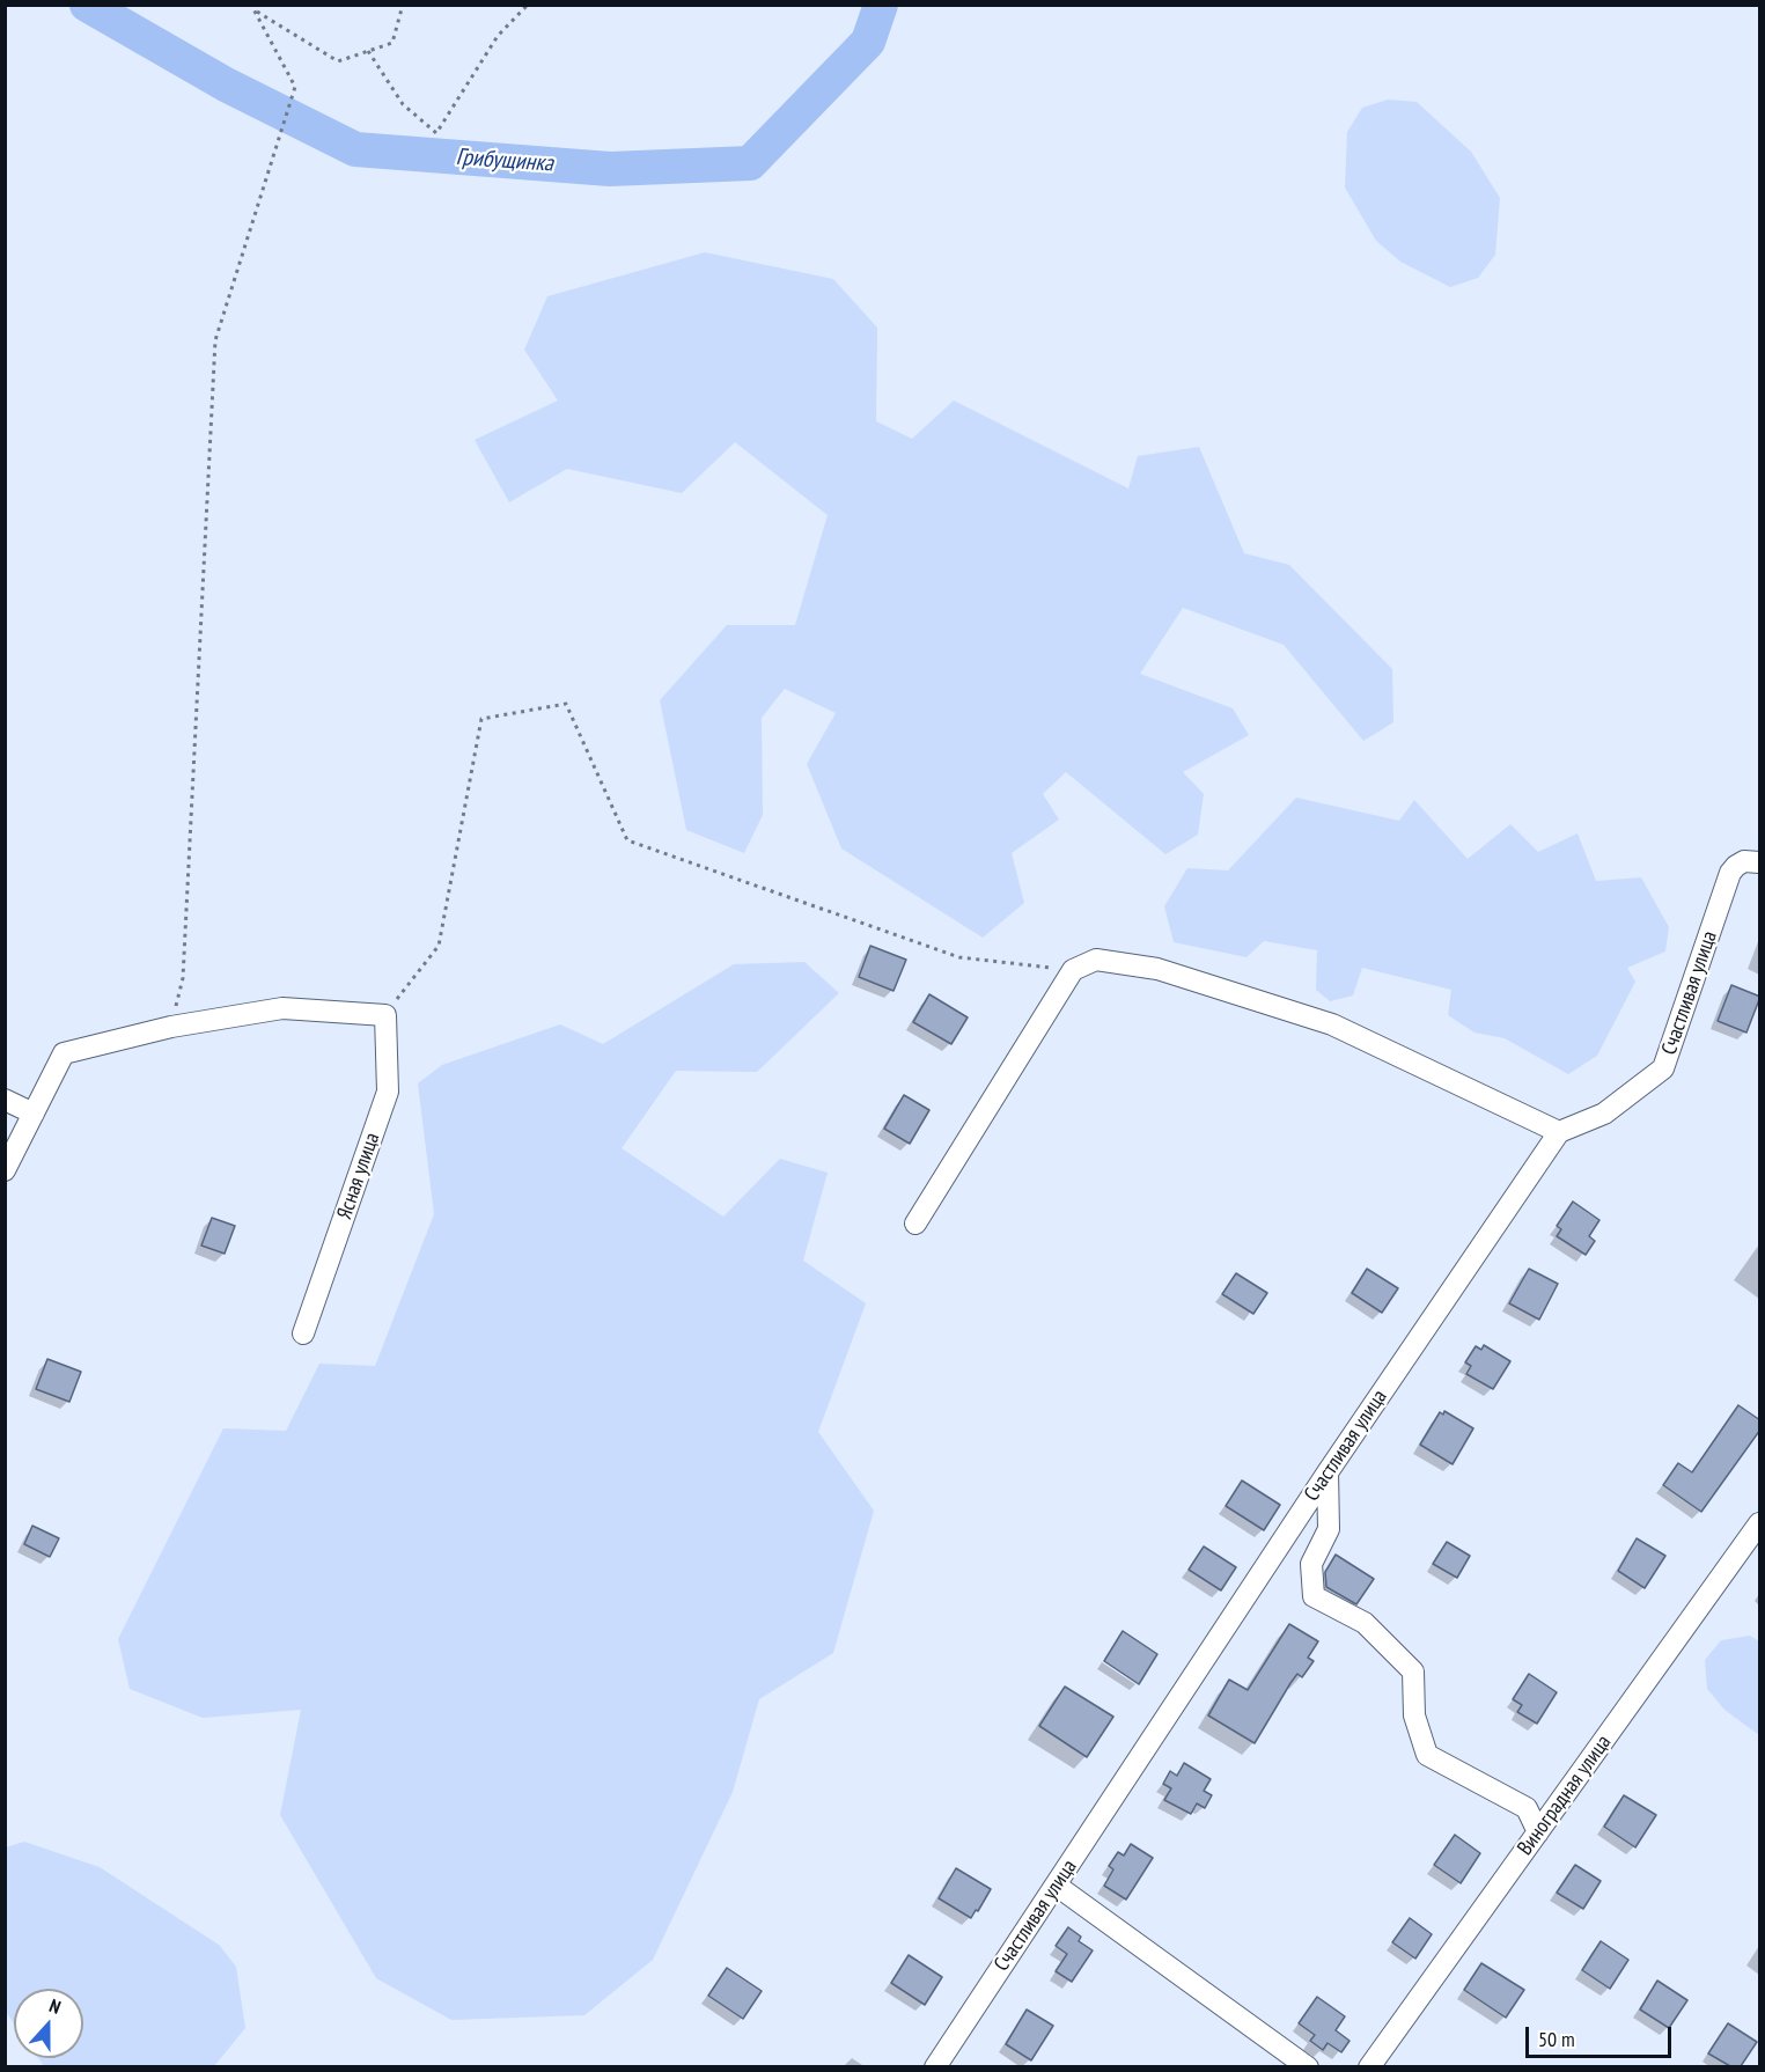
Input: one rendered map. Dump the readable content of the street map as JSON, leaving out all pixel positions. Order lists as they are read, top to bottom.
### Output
{
  "streets": {
    "street": ["Счастливая улица", "Ясная улица", "Виноградная улица"]
  },
  "water": ["Грибущинка"],
  "scale_bar": "50 m",
  "north": "top"
}
